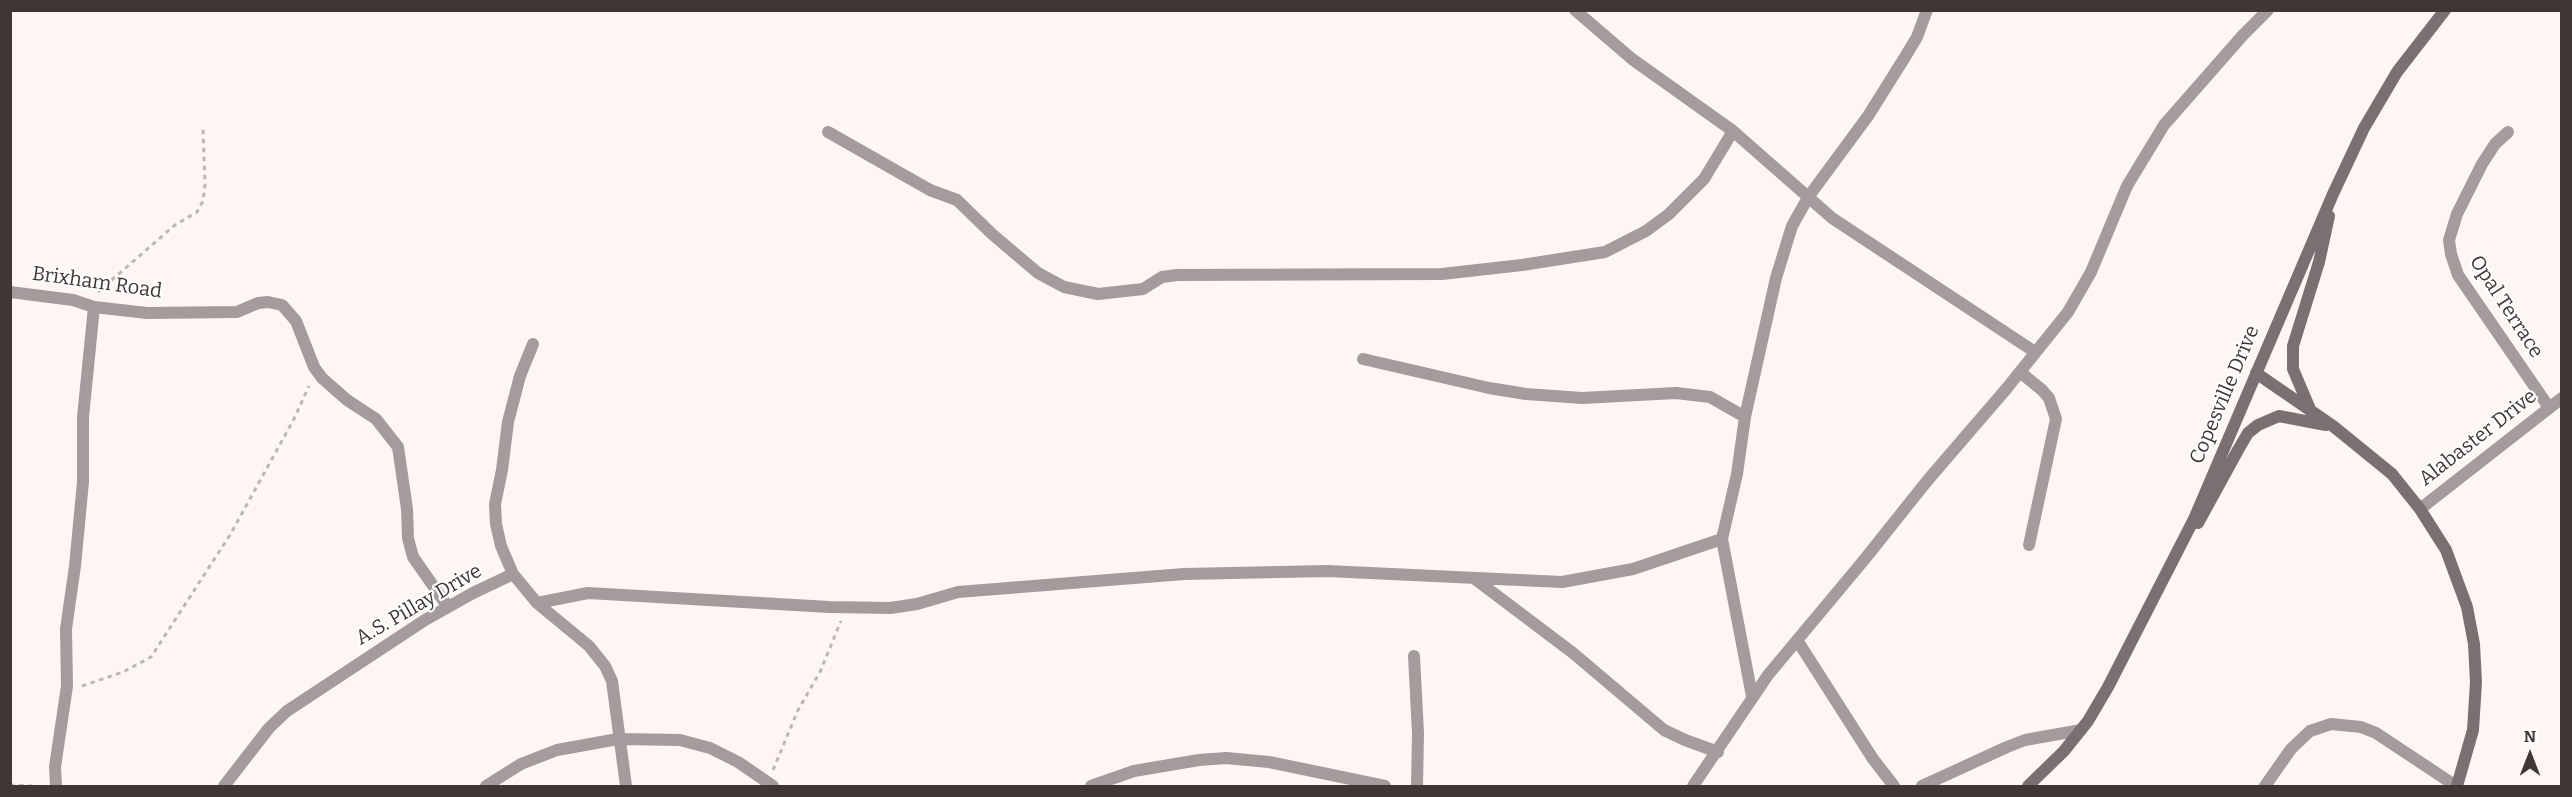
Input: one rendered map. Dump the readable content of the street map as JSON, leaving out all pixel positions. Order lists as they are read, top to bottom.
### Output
{
  "streets": {
    "street": [
      "Brixham Road",
      "Opal Terrace",
      "Copesville Drive",
      "Alabaster Drive",
      "A.S. Pillay Drive"
    ]
  },
  "crossings": [
    ["Opal Terrace", "Alabaster Drive"]
  ],
  "north": "top"
}
